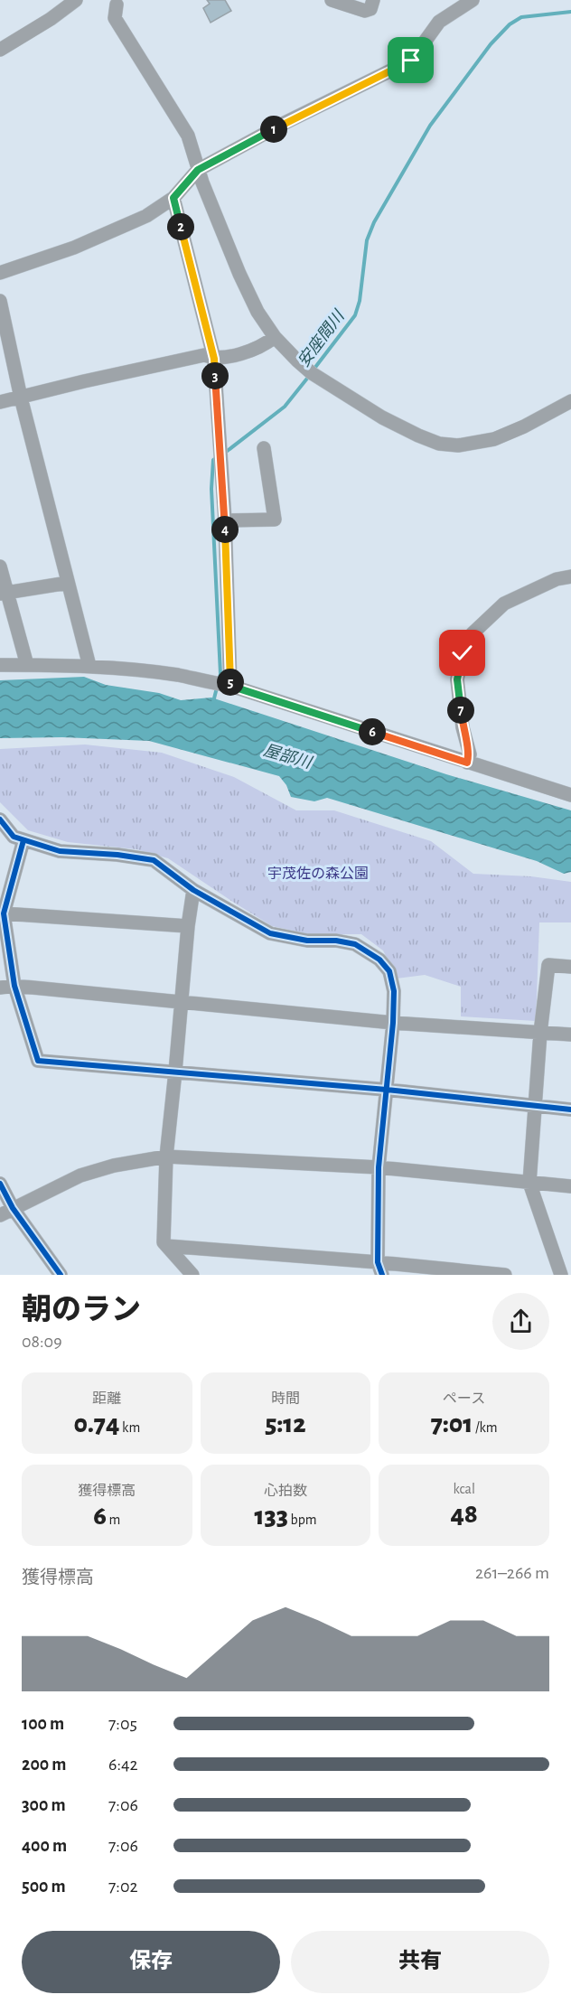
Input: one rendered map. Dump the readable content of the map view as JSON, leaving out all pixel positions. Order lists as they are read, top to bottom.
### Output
{
  "water": ["安座間川", "屋部川"],
  "parks": ["宇茂佐の森公園"],
  "page": {
    "pins": [
      "1",
      "2",
      "3",
      "4",
      "5",
      "7",
      "6"
    ],
    "heading": ["朝のラン", "08:09"],
    "stats": [
      ["距離", "0.74 km"],
      ["時間", "5:12"],
      ["ペース", "7:01 /km"],
      ["獲得標高", "6 m"],
      ["心拍数", "133 bpm"],
      ["kcal", "48"]
    ],
    "chart": ["獲得標高", "261–266 m"],
    "list": [
      {
        "name": "100 m",
        "note": "7:05"
      },
      {
        "name": "200 m",
        "note": "6:42"
      },
      {
        "name": "300 m",
        "note": "7:06"
      },
      {
        "name": "400 m",
        "note": "7:06"
      },
      {
        "name": "500 m",
        "note": "7:02"
      }
    ],
    "buttons": ["保存", "共有"]
  }
}
